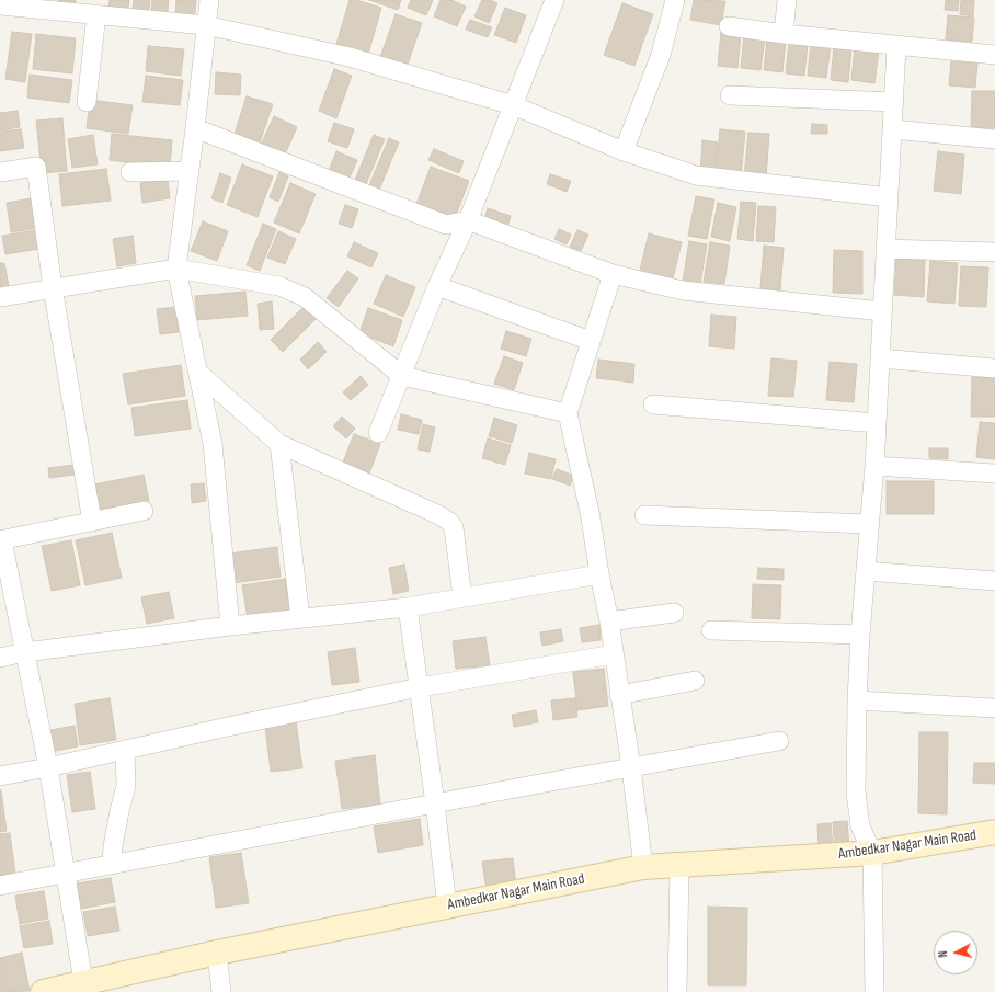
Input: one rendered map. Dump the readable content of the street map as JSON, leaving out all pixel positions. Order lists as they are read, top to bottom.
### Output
{
  "streets": {
    "street": ["Ambedkar Nagar Main Road"]
  },
  "north": "left"
}
